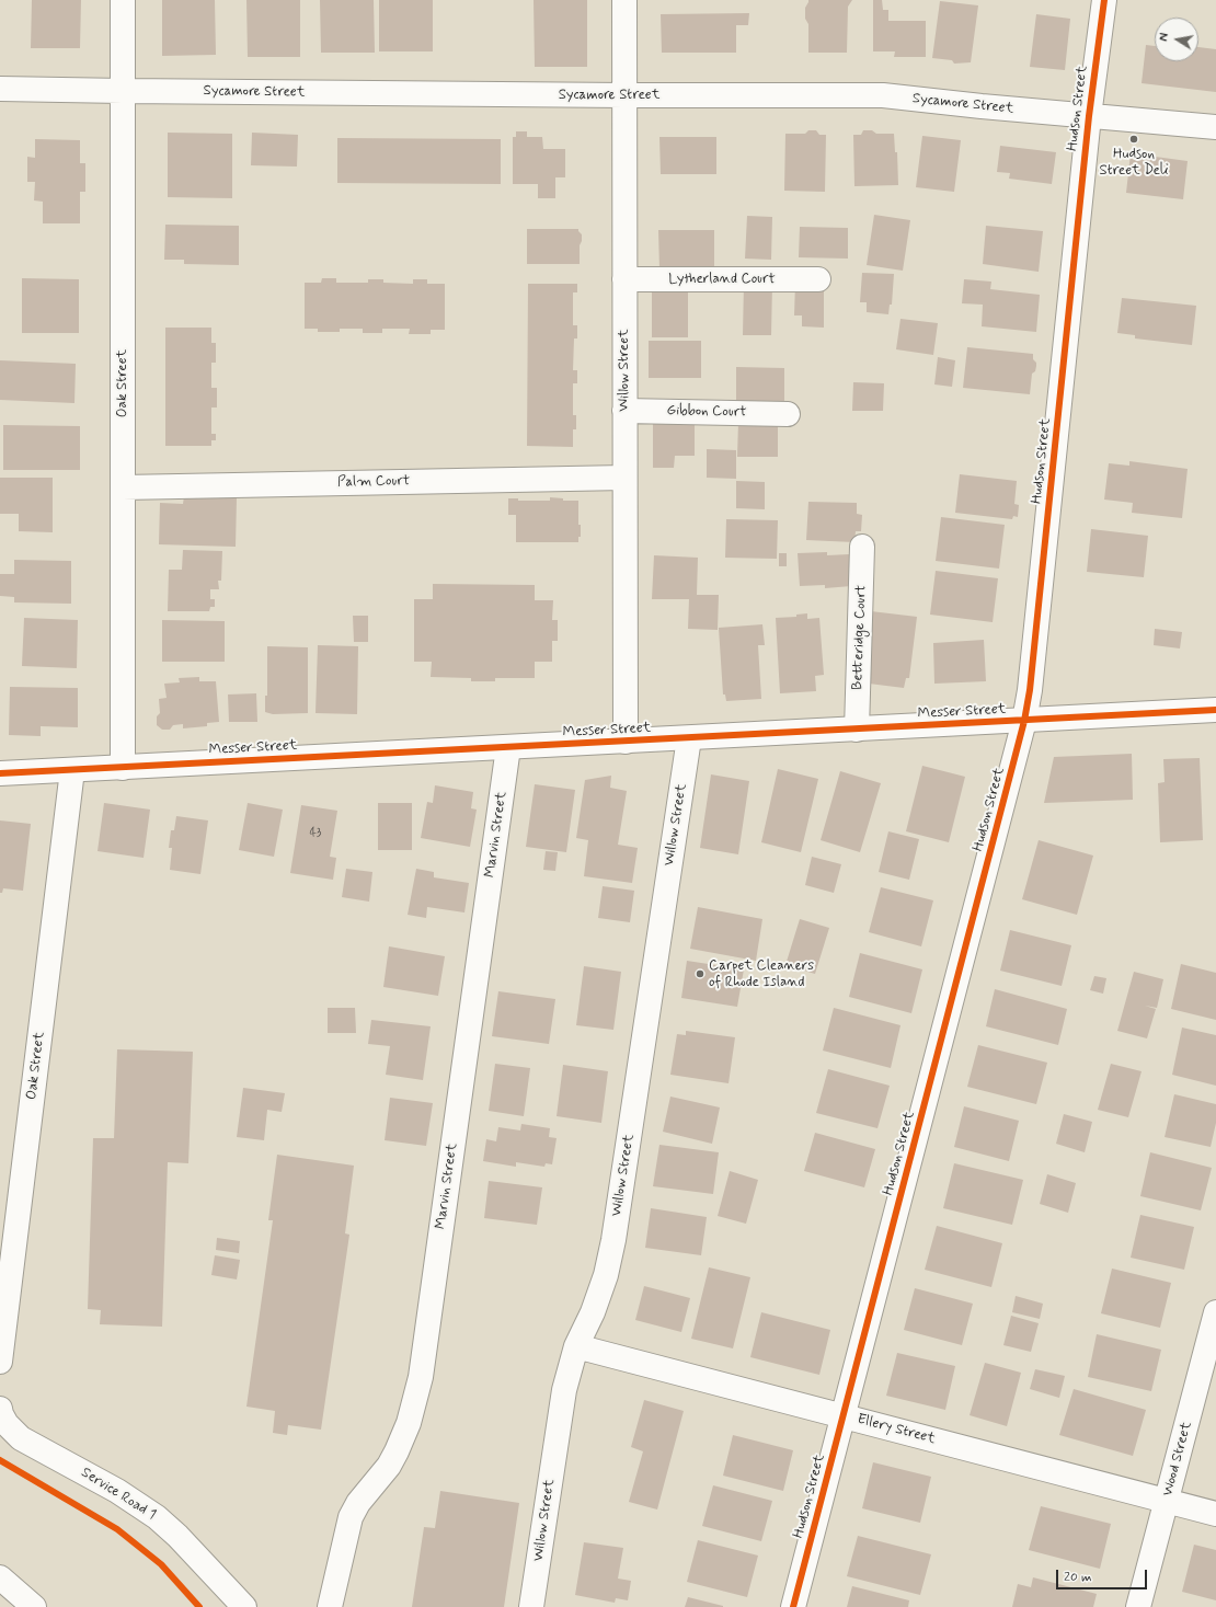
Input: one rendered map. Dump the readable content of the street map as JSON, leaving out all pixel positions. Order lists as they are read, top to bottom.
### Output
{
  "streets": {
    "main road": [
      "Sycamore Street",
      "Hudson Street",
      "Lytherland Court",
      "Willow Street",
      "Oak Street",
      "Gibbon Court",
      "Palm Court",
      "Betteridge Court",
      "Messer Street",
      "Marvin Street",
      "Ellery Street",
      "Wood Street",
      "Service Road 1"
    ]
  },
  "crossings": [
    ["Sycamore Street", "Hudson Street"],
    ["Sycamore Street", "Willow Street"],
    ["Sycamore Street", "Oak Street"],
    ["Hudson Street", "Messer Street"],
    ["Hudson Street", "Ellery Street"],
    ["Lytherland Court", "Willow Street"],
    ["Willow Street", "Gibbon Court"],
    ["Willow Street", "Palm Court"],
    ["Willow Street", "Messer Street"],
    ["Willow Street", "Ellery Street"],
    ["Oak Street", "Palm Court"],
    ["Oak Street", "Messer Street"],
    ["Betteridge Court", "Messer Street"],
    ["Messer Street", "Marvin Street"],
    ["Ellery Street", "Wood Street"]
  ],
  "places": ["Hudson Street Deli", "Carpet Cleaners of Rhode Island"],
  "house_numbers": ["43"],
  "scale_bar": "20 m",
  "north": "left"
}
